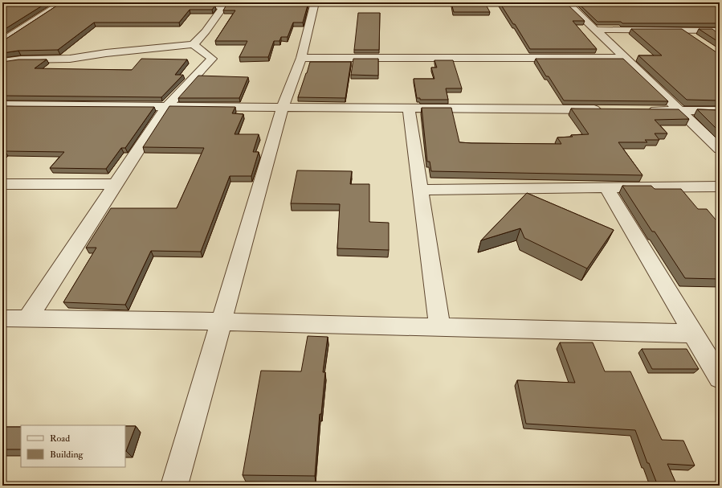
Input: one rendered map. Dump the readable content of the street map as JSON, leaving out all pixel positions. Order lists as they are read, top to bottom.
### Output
{
  "legend": ["Road", "Building"]
}
